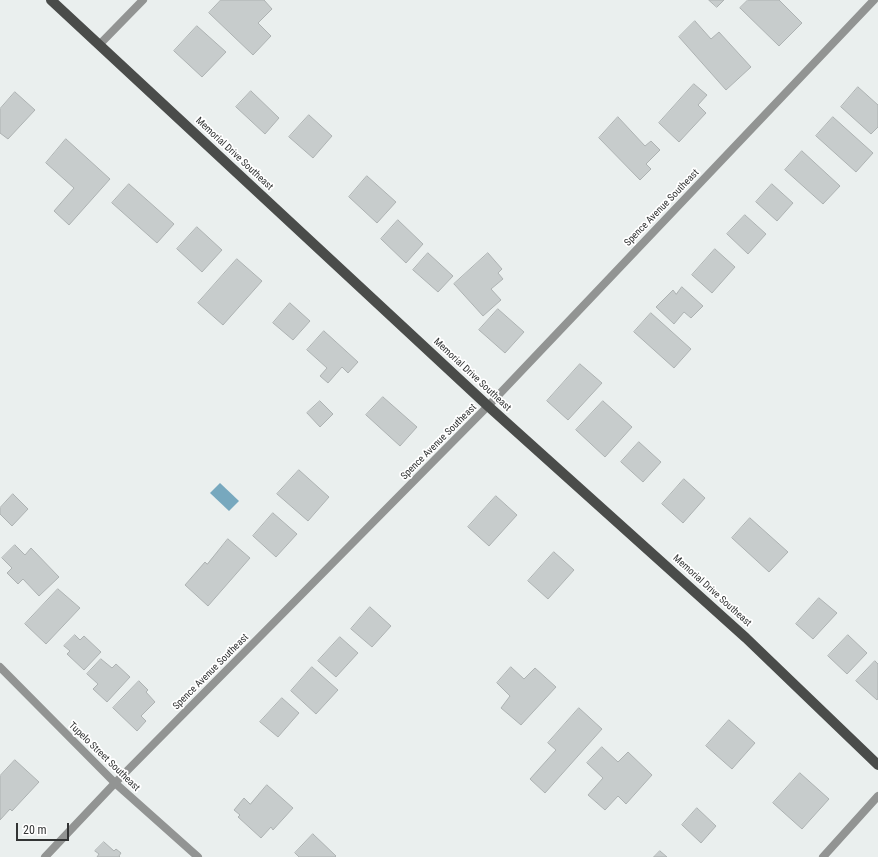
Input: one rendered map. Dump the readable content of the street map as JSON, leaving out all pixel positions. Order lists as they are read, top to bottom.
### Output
{
  "streets": {
    "main road": ["Memorial Drive Southeast"],
    "street": ["Spence Avenue Southeast", "Tupelo Street Southeast"]
  },
  "crossings": [
    ["Memorial Drive Southeast", "Spence Avenue Southeast"],
    ["Spence Avenue Southeast", "Tupelo Street Southeast"]
  ],
  "scale_bar": "20 m"
}
